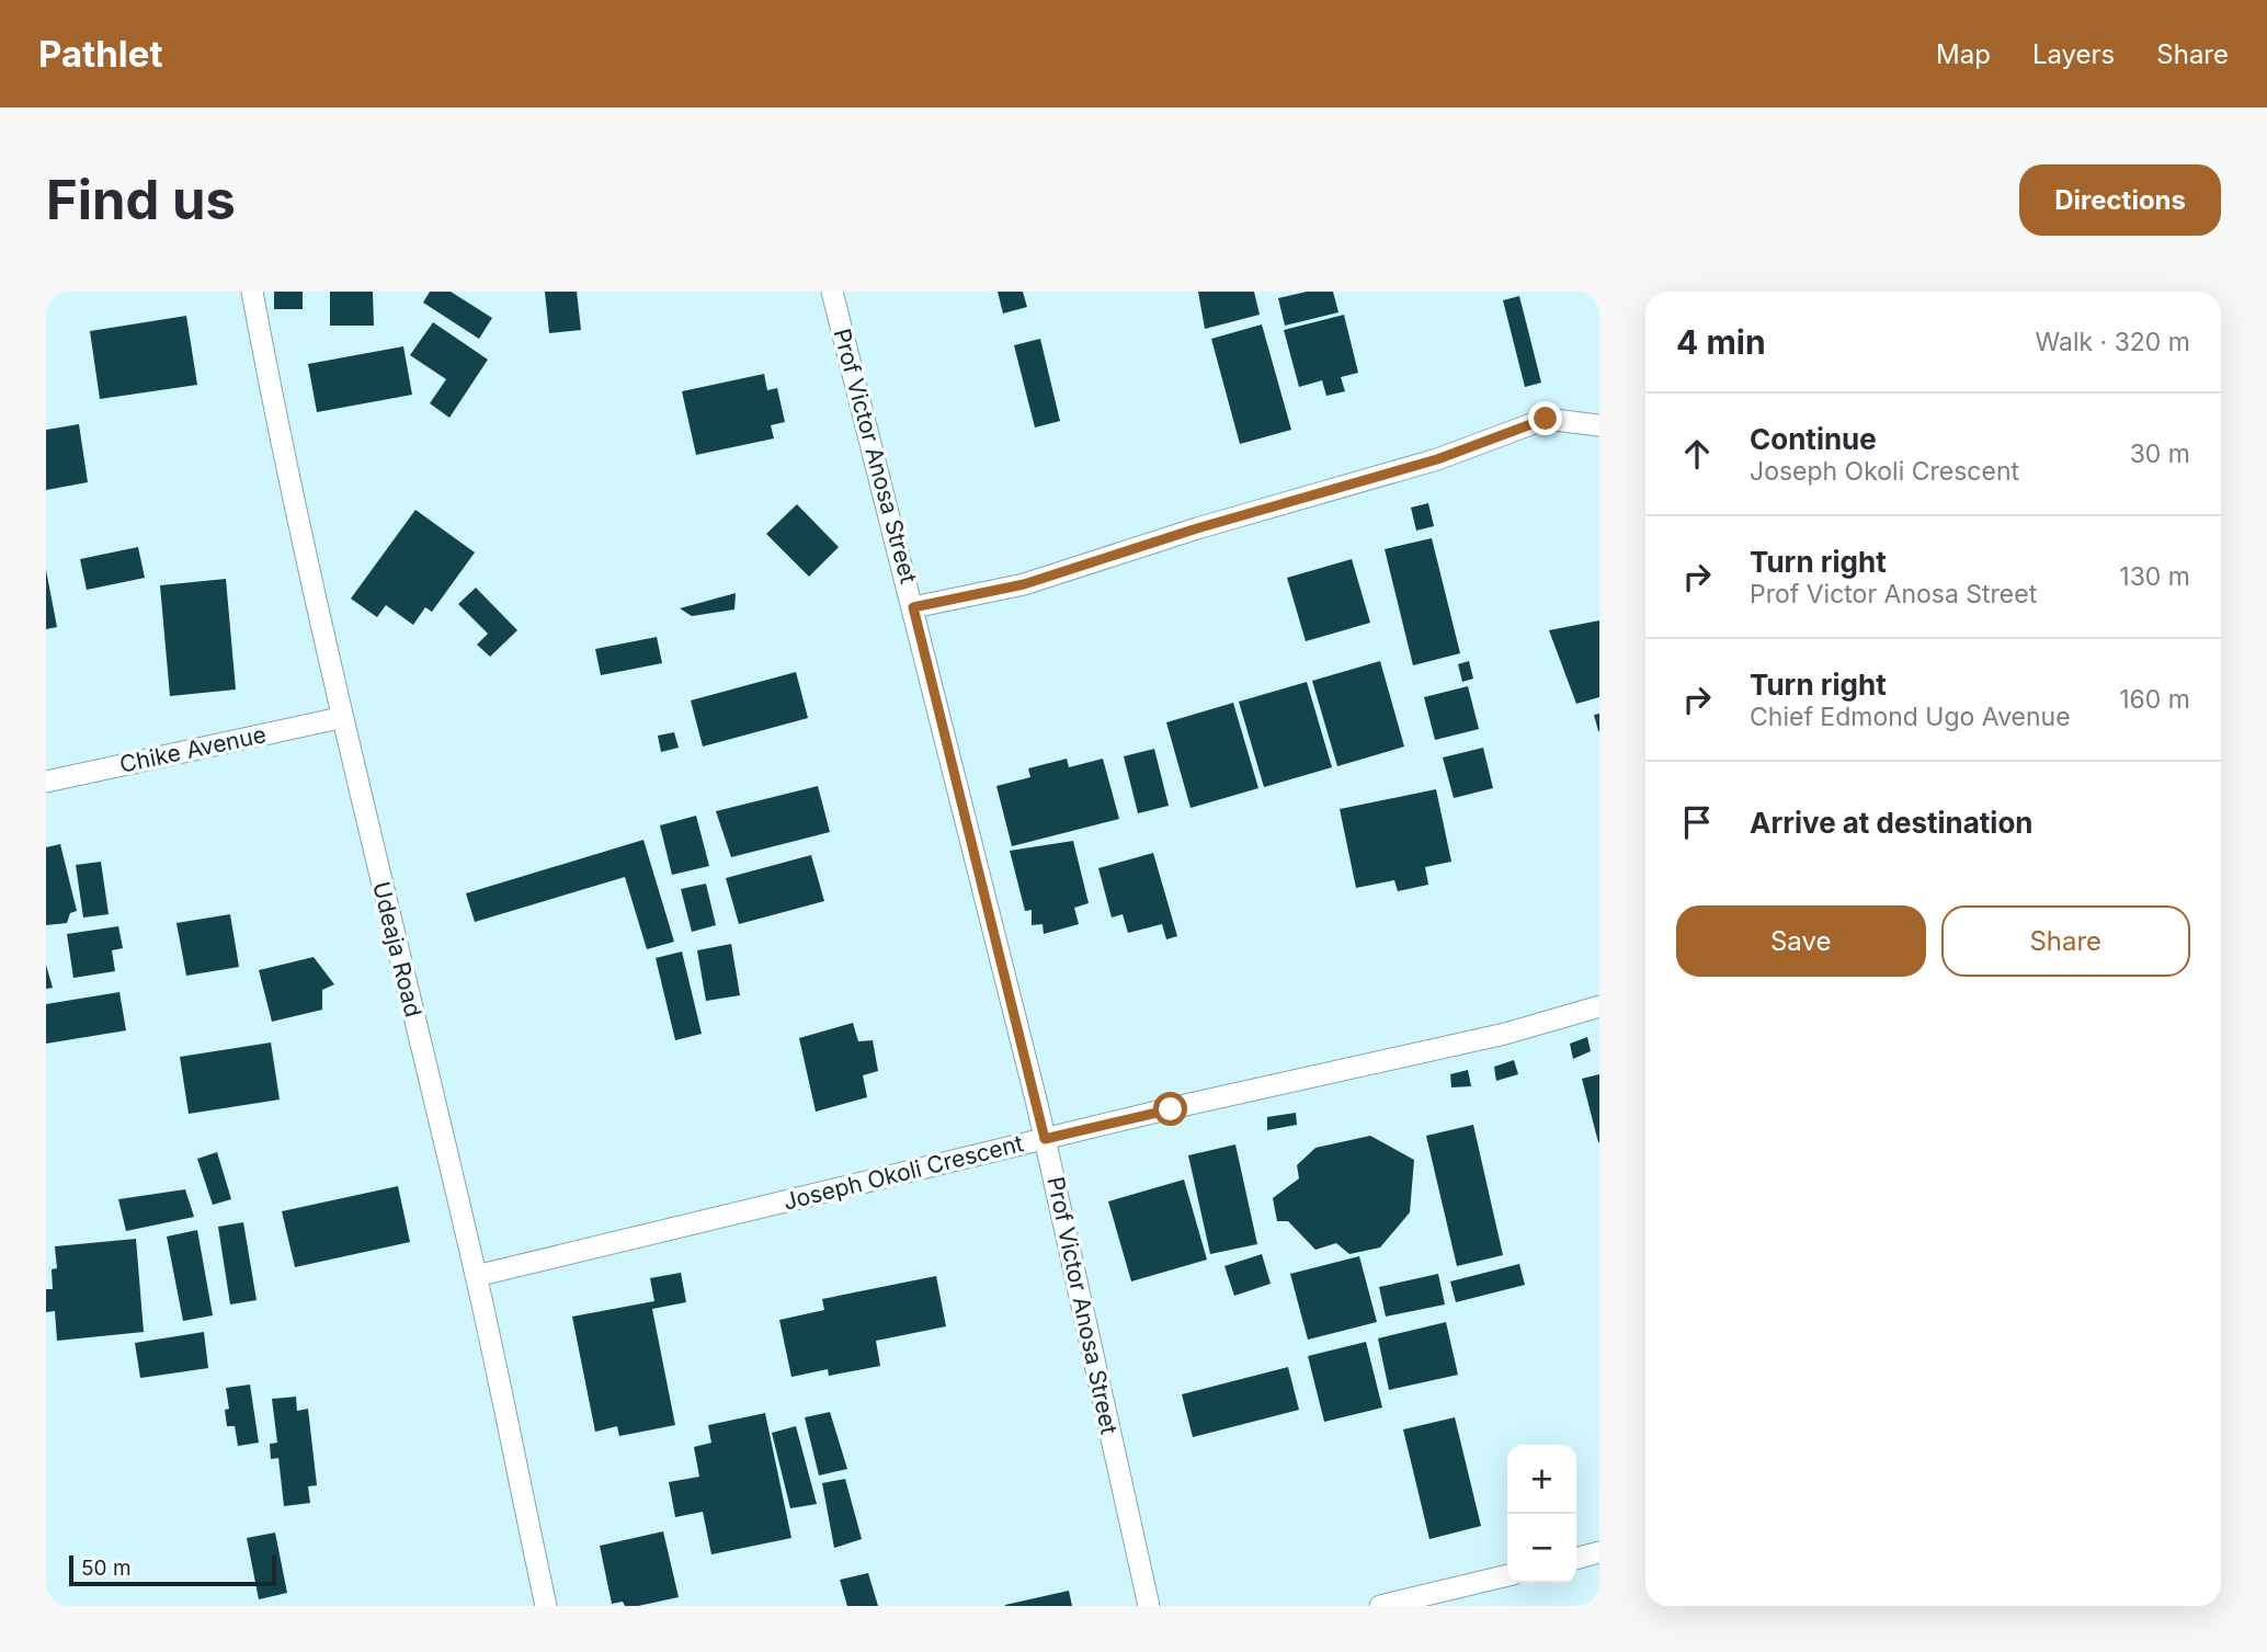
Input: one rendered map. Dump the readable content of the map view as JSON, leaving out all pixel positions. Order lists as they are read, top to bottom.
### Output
{
  "streets": {
    "street": [
      "Prof Victor Anosa Street",
      "Chike Avenue",
      "Udeaja Road",
      "Joseph Okoli Crescent"
    ]
  },
  "crossings": [
    ["Prof Victor Anosa Street", "Joseph Okoli Crescent"],
    ["Chike Avenue", "Udeaja Road"],
    ["Udeaja Road", "Joseph Okoli Crescent"]
  ],
  "scale_bar": "50 m",
  "page": {
    "header": "Pathlet",
    "nav": ["Map", "Layers", "Share"],
    "buttons": [
      "Directions",
      ["Save", "Share"]
    ],
    "title": "Find us",
    "heading": ["4 min", "Walk · 320 m"],
    "list": [
      ["Continue", "Joseph Okoli Crescent", "30 m"],
      ["Turn right", "Prof Victor Anosa Street", "130 m"],
      ["Turn right", "Chief Edmond Ugo Avenue", "160 m"],
      "Arrive at destination"
    ],
    "map_buttons": ["+", "−"],
    "scale": "50 m"
  }
}
